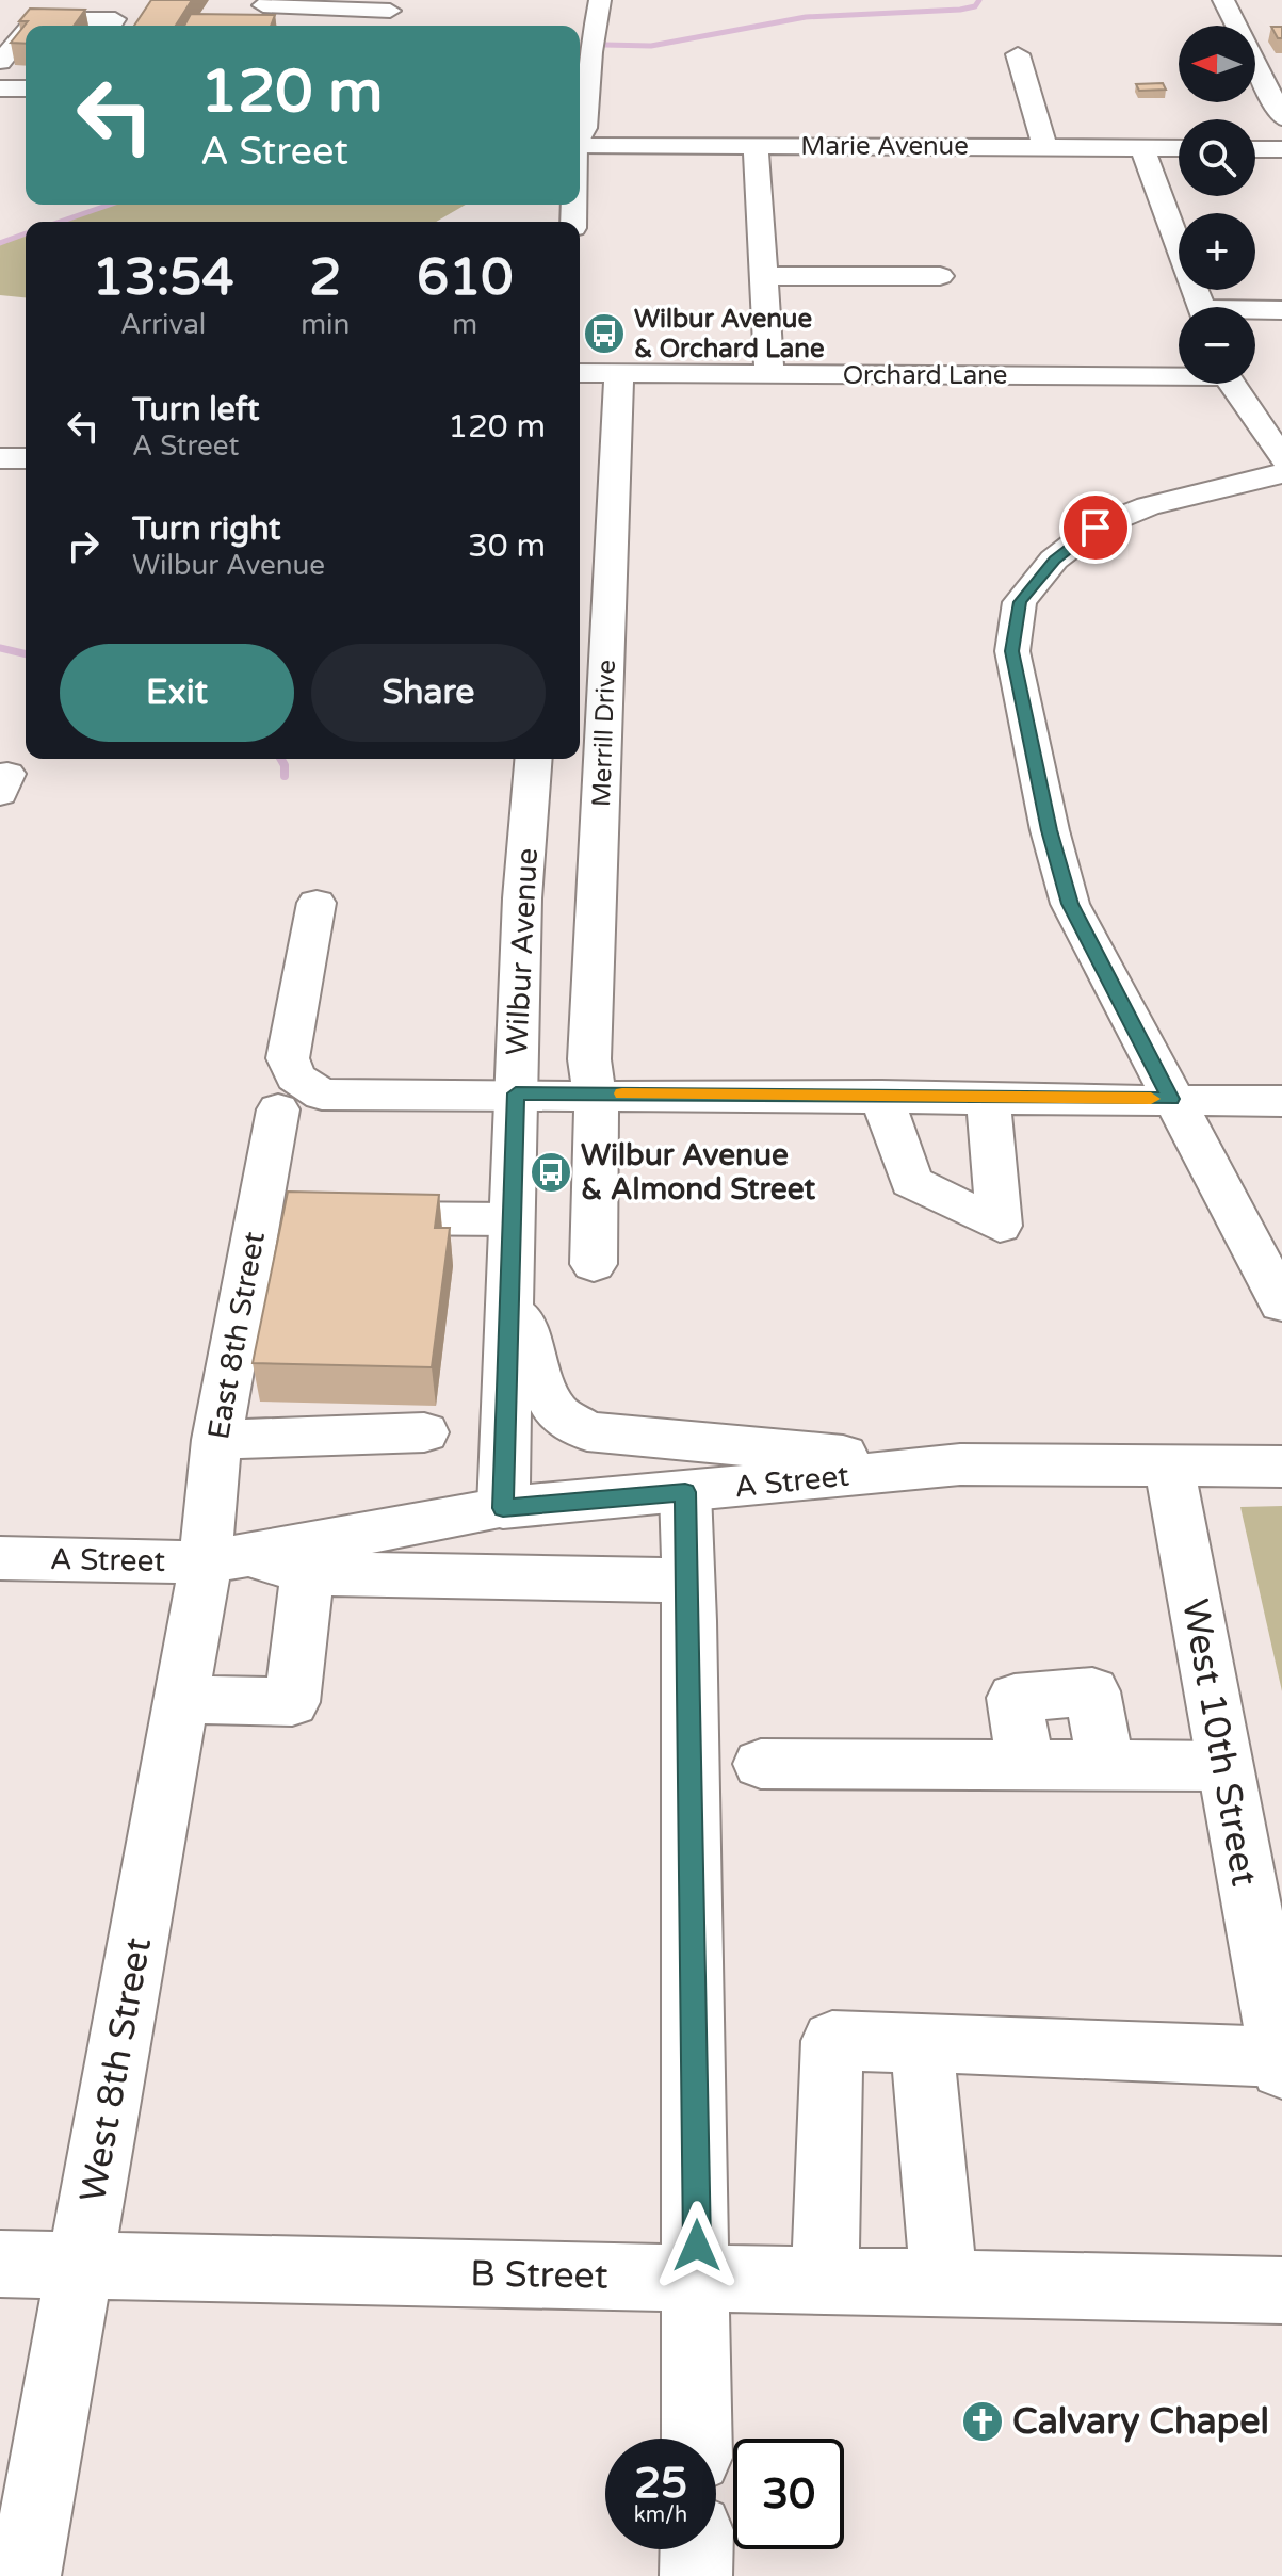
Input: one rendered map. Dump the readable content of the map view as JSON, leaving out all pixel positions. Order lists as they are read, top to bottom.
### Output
{
  "streets": {
    "street": [
      "Marie Avenue",
      "Orchard Lane",
      "Merrill Drive",
      "Wilbur Avenue",
      "East 8th Street",
      "A Street",
      "West 10th Street",
      "West 8th Street",
      "B Street"
    ]
  },
  "crossings": [
    ["Orchard Lane", "Merrill Drive"],
    ["Wilbur Avenue", "A Street"],
    ["East 8th Street", "A Street"],
    ["East 8th Street", "West 8th Street"],
    ["A Street", "West 10th Street"],
    ["A Street", "West 8th Street"],
    ["West 8th Street", "B Street"]
  ],
  "places": {
    "bus stop": ["Wilbur Avenue & Orchard Lane", "Wilbur Avenue & Almond Street"],
    "church": ["Calvary Chapel"]
  },
  "north": "left",
  "page": {
    "map_buttons": ["+", "−"],
    "turn": ["120 m", "A Street"],
    "eta": [
      "13:54",
      "Arrival",
      "2",
      "min",
      "610",
      "m"
    ],
    "list": [
      {
        "name": "Turn left",
        "note": "A Street",
        "value": "120 m"
      },
      {
        "name": "Turn right",
        "note": "Wilbur Avenue",
        "value": "30 m"
      }
    ],
    "buttons": ["Exit", "Share"],
    "speed": "25 km/h",
    "limit": "30"
  }
}
